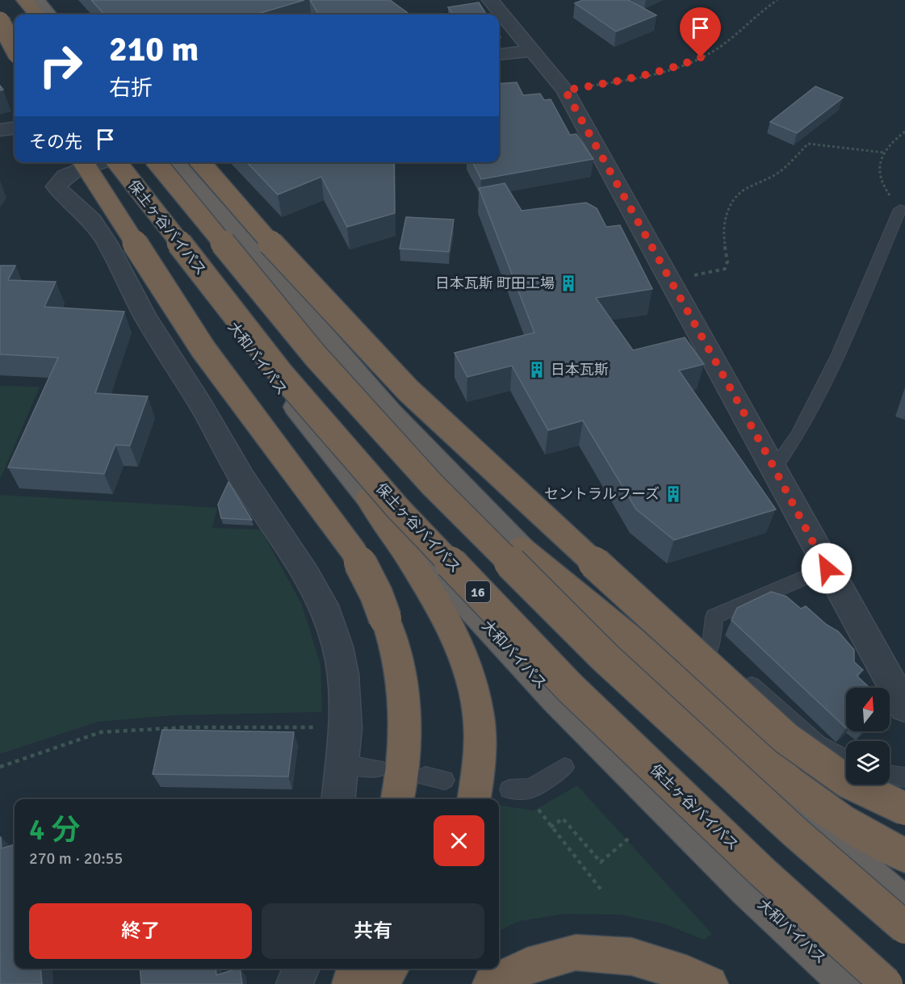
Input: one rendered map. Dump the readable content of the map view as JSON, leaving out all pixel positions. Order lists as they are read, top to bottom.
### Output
{
  "streets": {
    "highway": ["保土ヶ谷バイパス", "大和バイパス", "16"]
  },
  "places": {
    "building": ["日本瓦斯 町田工場", "日本瓦斯", "セントラルフーズ"]
  },
  "north": "top",
  "page": {
    "turn": ["210 m", "右折"],
    "then": "その先",
    "heading": ["4 分", "270 m · 20:55"],
    "buttons": ["終了", "共有"]
  }
}
